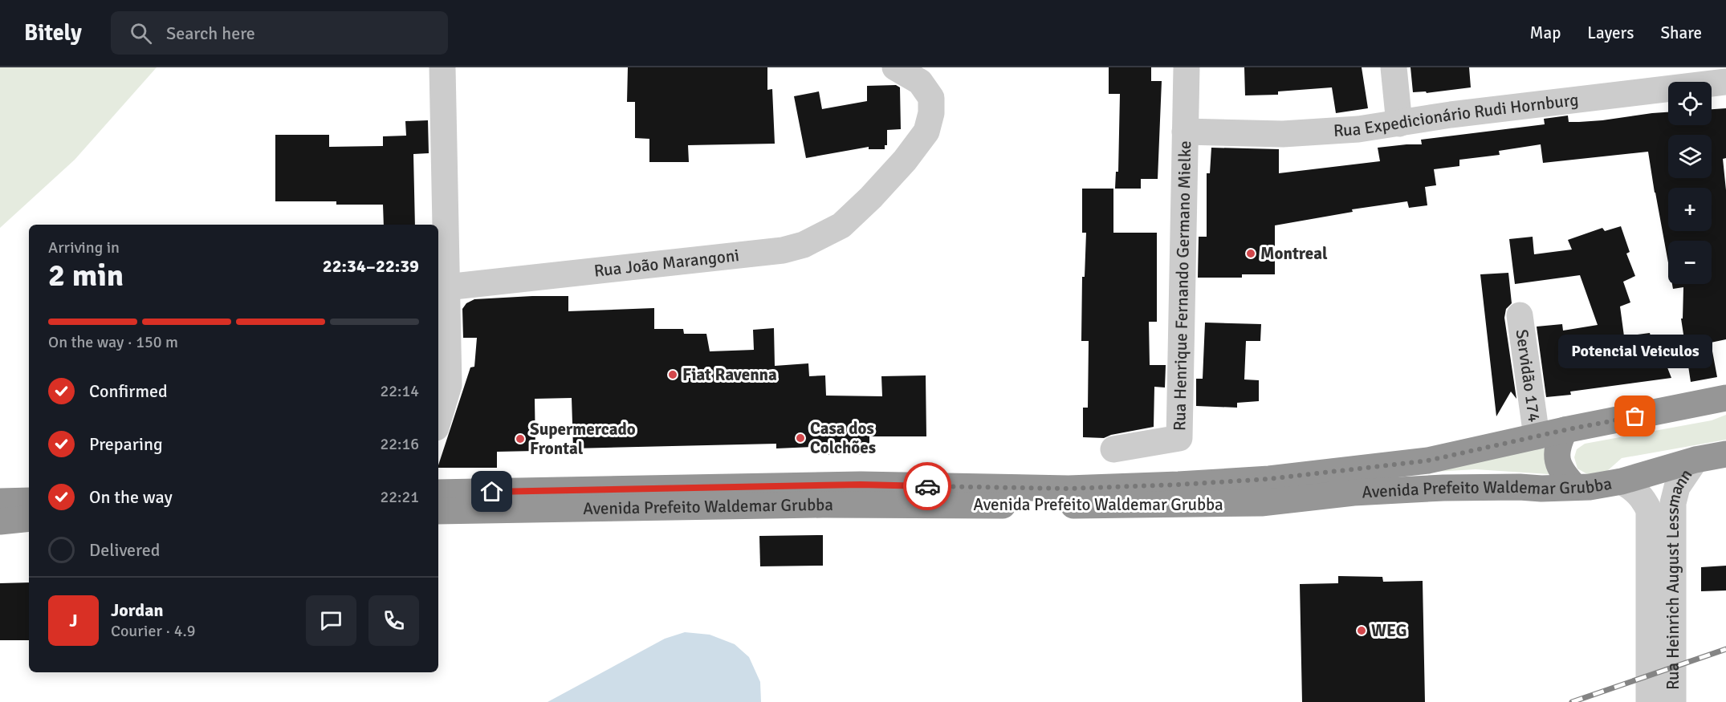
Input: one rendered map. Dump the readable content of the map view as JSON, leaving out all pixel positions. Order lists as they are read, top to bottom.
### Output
{
  "streets": {
    "highway": ["Avenida Prefeito Waldemar Grubba"],
    "street": [
      "Rua Expedicionário Rudi Hornburg",
      "Rua João Marangoni",
      "Rua Henrique Fernando Germano Mielke",
      "Servidão 174",
      "Rua Heinrich August Lessmann"
    ]
  },
  "crossings": [
    ["Rua Expedicionário Rudi Hornburg", "Rua Henrique Fernando Germano Mielke"],
    ["Servidão 174", "Avenida Prefeito Waldemar Grubba"],
    ["Avenida Prefeito Waldemar Grubba", "Rua Heinrich August Lessmann"]
  ],
  "places": [
    "Montreal",
    "Fiat Ravenna",
    "Potencial Veiculos",
    "Casa dos Colchões",
    "Supermercado Frontal",
    "WEG"
  ],
  "page": {
    "header": "Bitely",
    "search": "Search here",
    "nav": ["Map", "Layers", "Share"],
    "map_buttons": ["+", "−"],
    "heading": ["2 min", "Arriving in", "22:34–22:39"],
    "panel": ["Jordan", "Courier · 4.9"],
    "bar": "On the way · 150 m",
    "bubble": "Potencial Veiculos",
    "list": [
      ["Confirmed", "22:14"],
      ["Preparing", "22:16"],
      ["On the way", "22:21"],
      "Delivered"
    ],
    "round": "J"
  }
}
